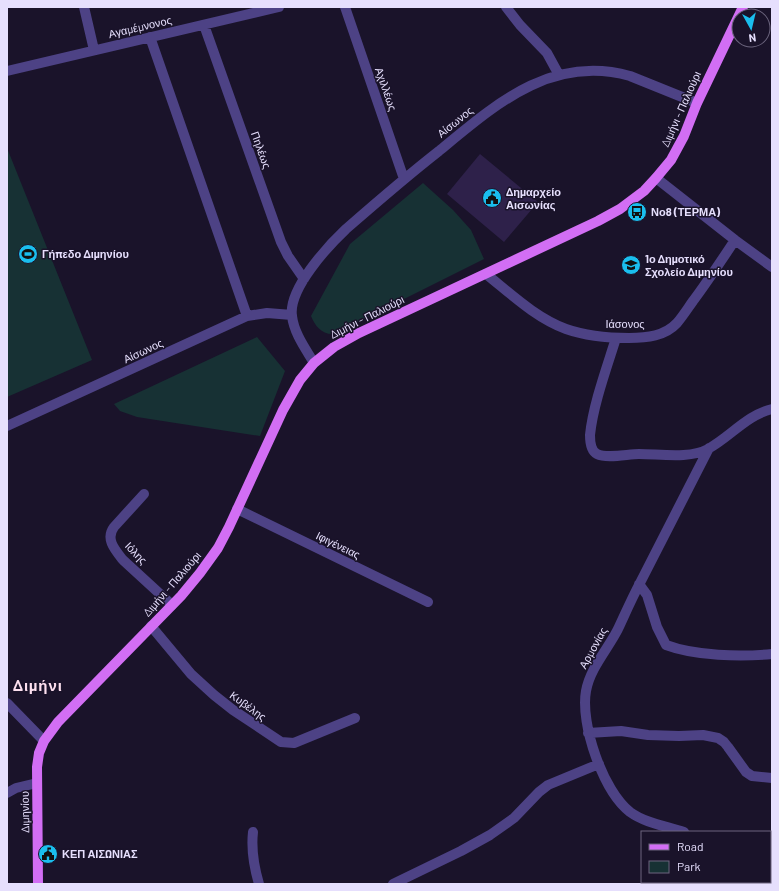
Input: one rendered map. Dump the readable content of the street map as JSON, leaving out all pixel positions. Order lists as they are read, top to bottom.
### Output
{
  "streets": {
    "main road": ["Διμήνι - Παλιούρι", "Διμηνίου"],
    "street": [
      "Αγαμέμνονος",
      "Αχιλλέως",
      "Αίσωνος",
      "Πηλέως",
      "Ιάσονος",
      "Ιφιγένειας",
      "Ιόλης",
      "Αρμονίας",
      "Κυβέλης"
    ]
  },
  "crossings": [
    ["Αγαμέμνονος", "Πηλέως"],
    ["Αχιλλέως", "Αίσωνος"],
    ["Διμήνι - Παλιούρι", "Αίσωνος"],
    ["Διμήνι - Παλιούρι", "Ιάσονος"],
    ["Διμήνι - Παλιούρι", "Ιφιγένειας"],
    ["Διμήνι - Παλιούρι", "Ιόλης"],
    ["Διμήνι - Παλιούρι", "Κυβέλης"],
    ["Διμήνι - Παλιούρι", "Διμηνίου"],
    ["Αίσωνος", "Πηλέως"]
  ],
  "districts": ["Διμήνι"],
  "places": {
    "public building": ["Δημαρχείο Αισωνίας", "ΚΕΠ ΑΙΣΩΝΙΑΣ"],
    "bus stop": ["Νο8 (ΤΕΡΜΑ)"],
    "sports": ["Γήπεδο Διμηνίου"],
    "school or university": ["1ο Δημοτικό Σχολείο Διμηνίου"]
  },
  "legend": ["Road", "Park"],
  "north": "bottom"
}
